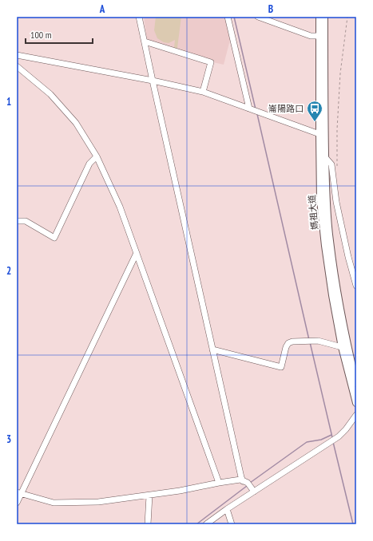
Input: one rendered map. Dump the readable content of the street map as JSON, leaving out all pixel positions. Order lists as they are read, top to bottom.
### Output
{
  "streets": {
    "main road": ["媽祖大道"]
  },
  "places": {
    "bus stop": ["崙陽路口"]
  },
  "scale_bar": "100 m",
  "grid": {
    "columns": ["A", "B"],
    "rows": ["1", "2", "3"]
  }
}
